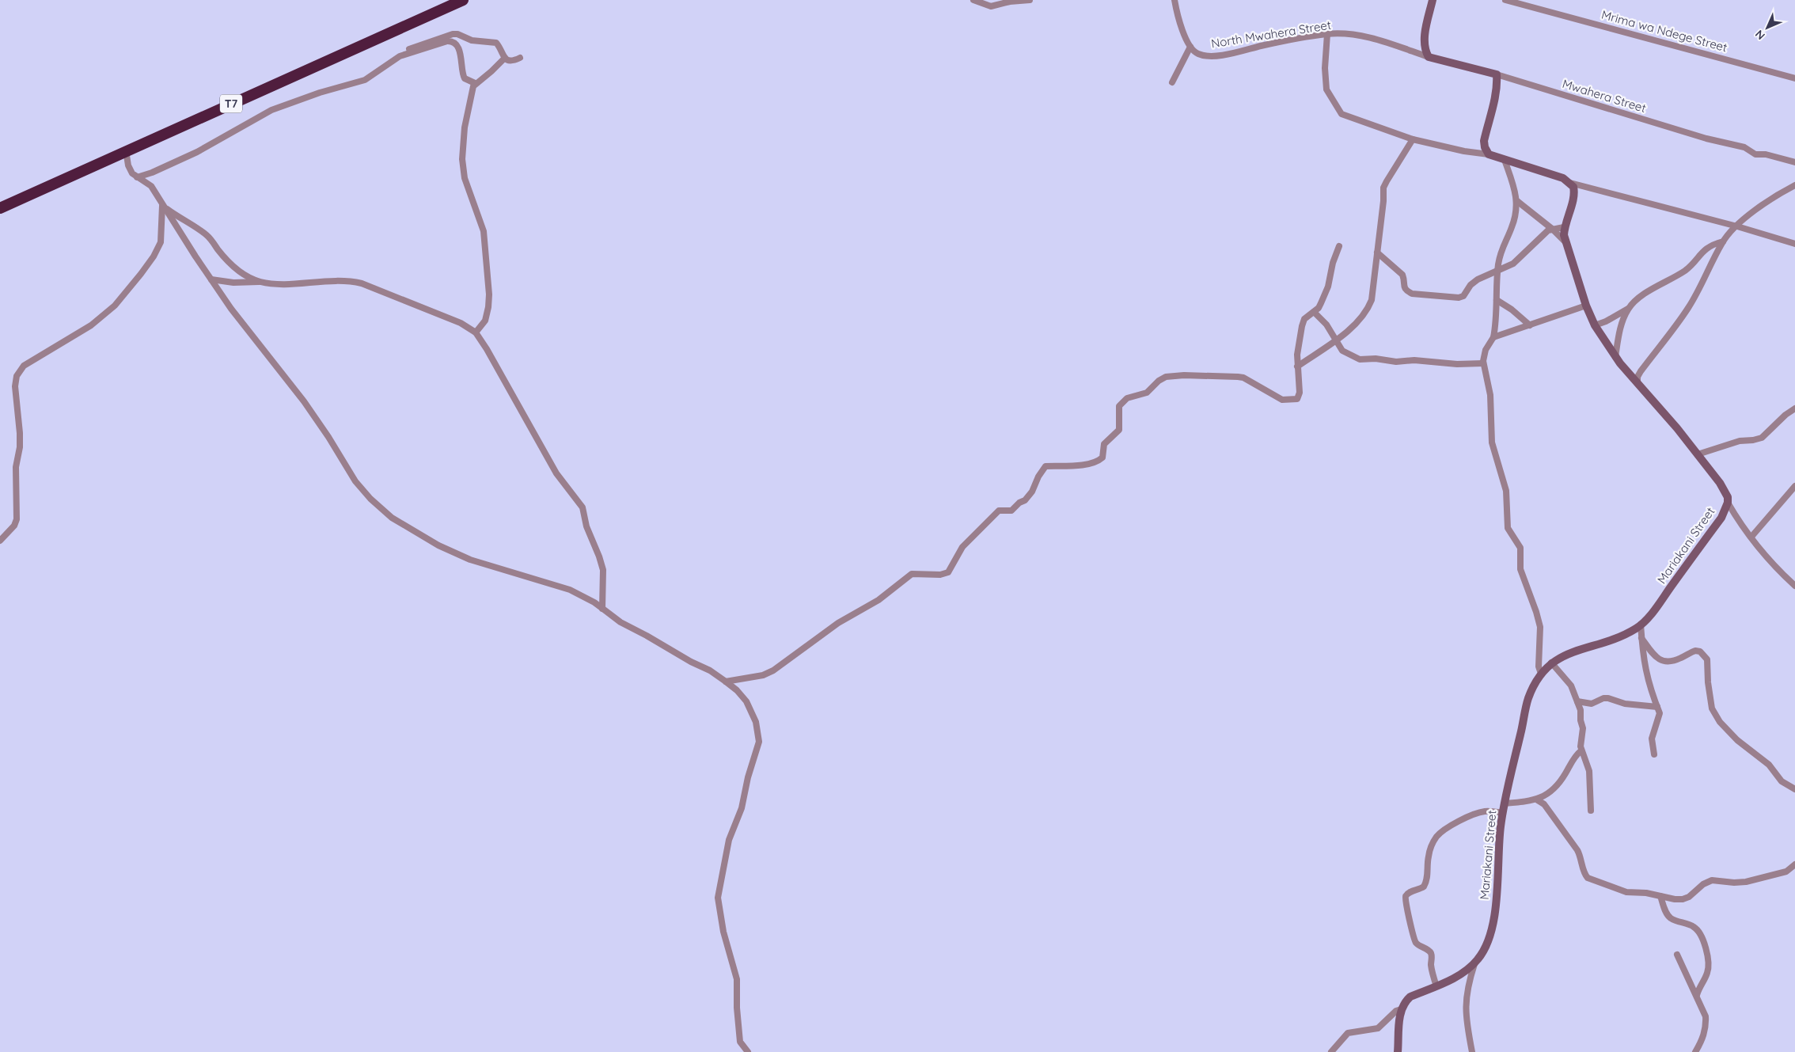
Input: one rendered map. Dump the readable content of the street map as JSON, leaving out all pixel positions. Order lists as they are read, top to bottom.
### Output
{
  "streets": {
    "highway": ["T7"],
    "street": [
      "Mrima wa Ndege Street",
      "North Mwahera Street",
      "Mwahera Street",
      "Mariakani Street"
    ]
  },
  "north": "bottom left"
}
